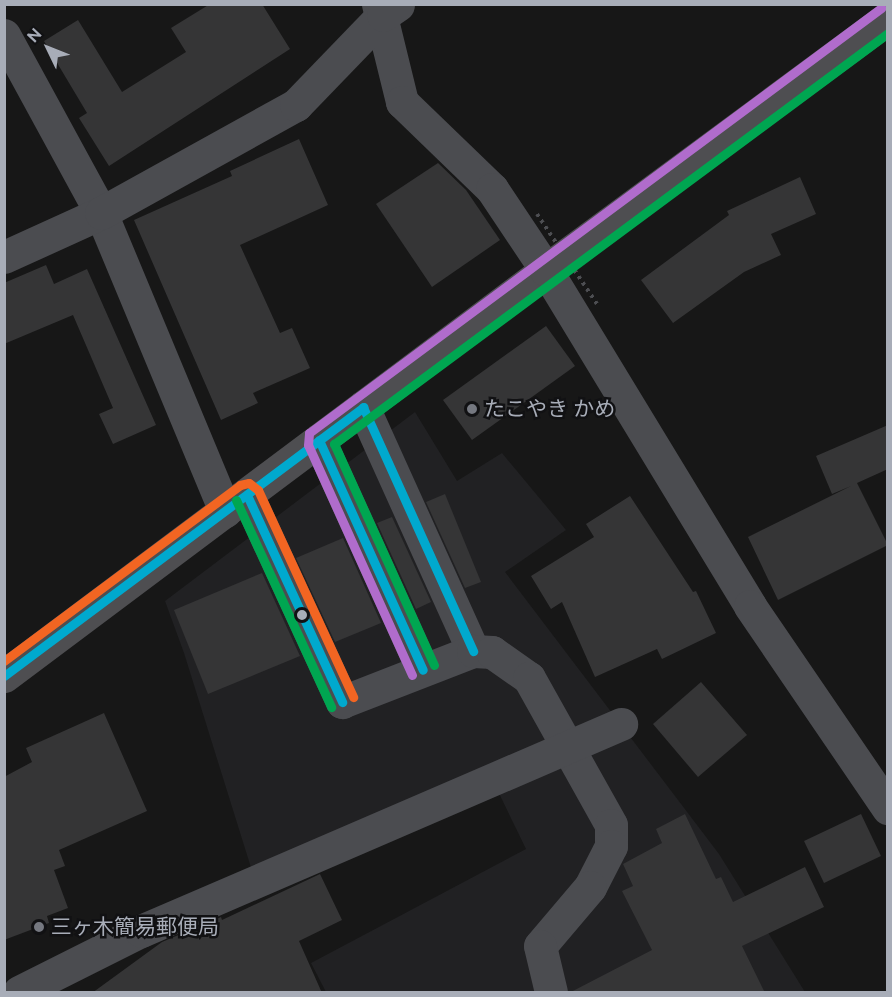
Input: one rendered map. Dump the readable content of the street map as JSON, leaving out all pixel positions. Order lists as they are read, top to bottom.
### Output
{
  "places": ["たこやき かめ", "三ヶ木簡易郵便局"],
  "north": "top left"
}
